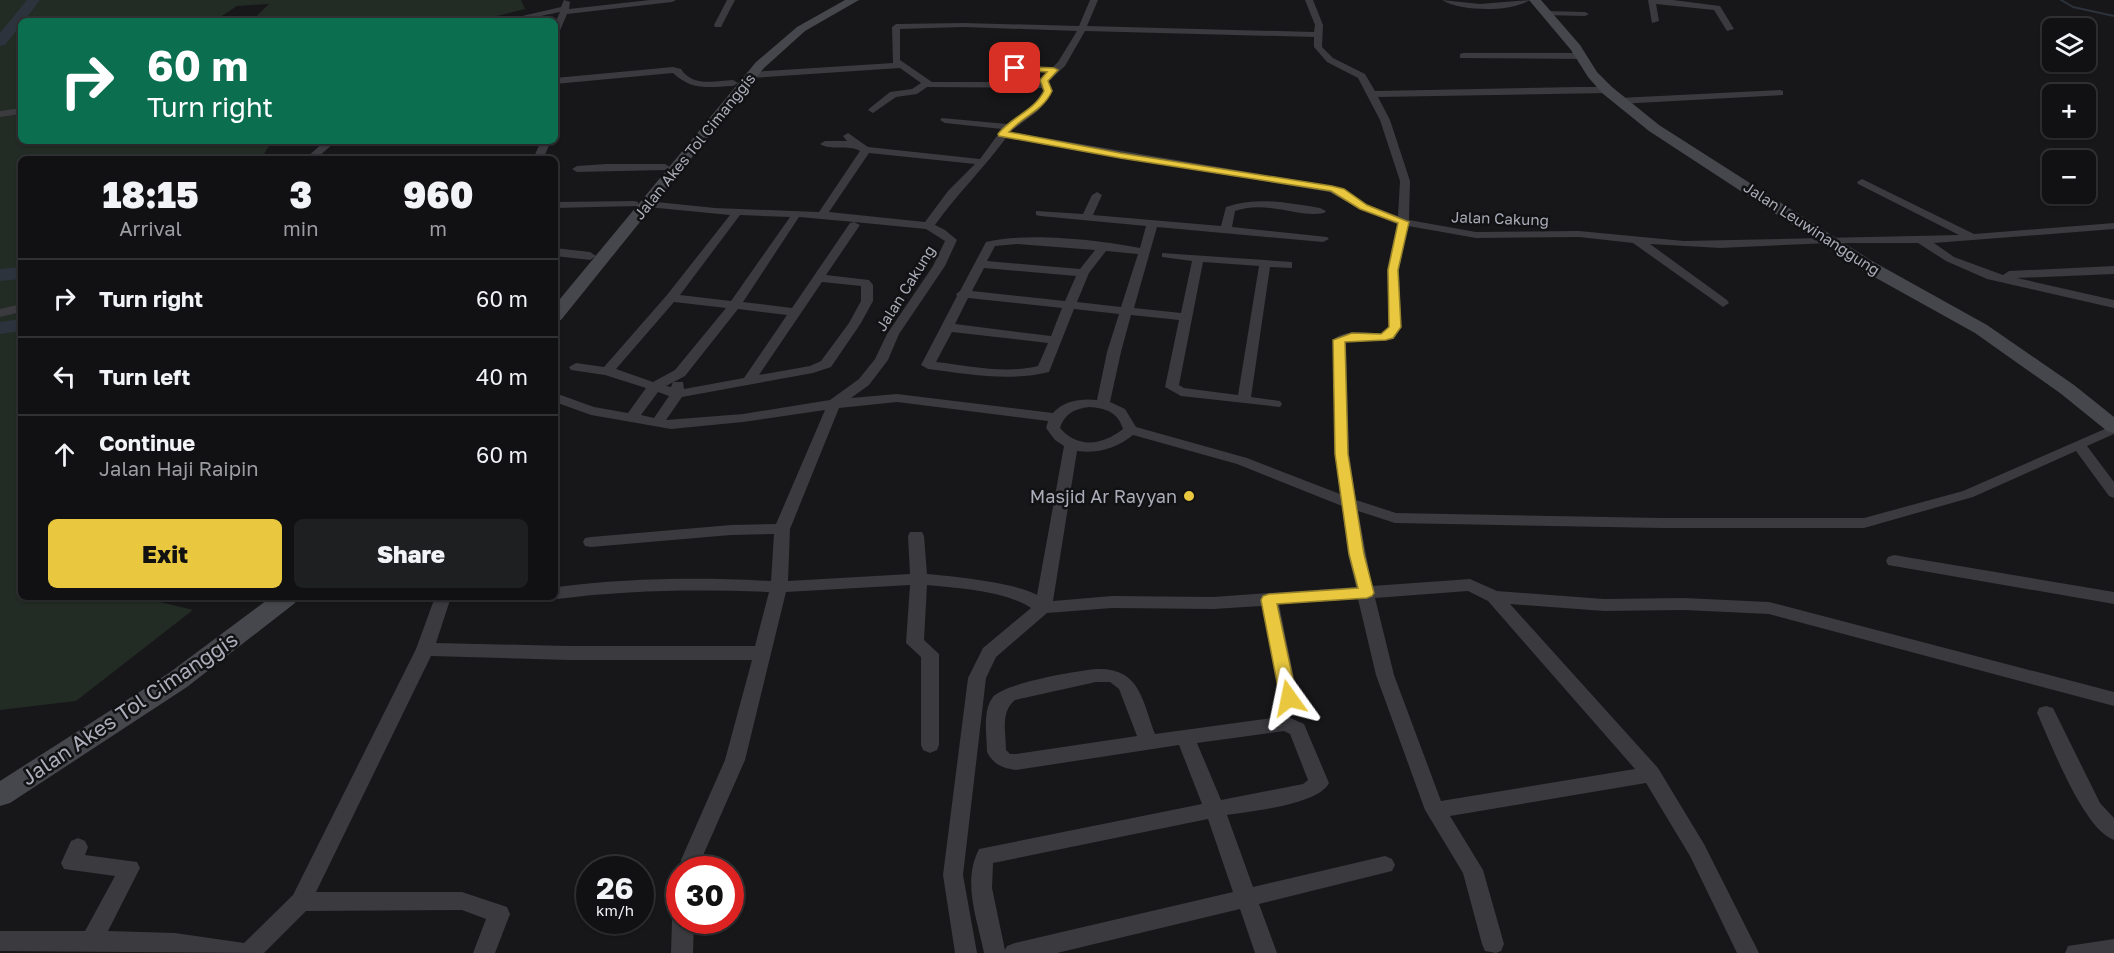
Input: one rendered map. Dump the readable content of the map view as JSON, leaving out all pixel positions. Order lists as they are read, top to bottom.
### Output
{
  "streets": {
    "main road": ["Jalan Akes Tol Cimanggis", "Jalan Leuwinanggung"],
    "street": ["Jalan Cakung"]
  },
  "crossings": [
    ["Jalan Cakung", "Jalan Leuwinanggung"]
  ],
  "places": ["Masjid Ar Rayyan"],
  "page": {
    "map_buttons": ["+", "−"],
    "turn": ["60 m", "Turn right"],
    "eta": [
      "18:15",
      "Arrival",
      "3",
      "min",
      "960",
      "m"
    ],
    "list": [
      {
        "name": "Turn right",
        "value": "60 m"
      },
      {
        "name": "Turn left",
        "value": "40 m"
      },
      {
        "name": "Continue",
        "note": "Jalan Haji Raipin",
        "value": "60 m"
      }
    ],
    "buttons": ["Exit", "Share"],
    "speed": "26 km/h",
    "limit": "30"
  }
}
